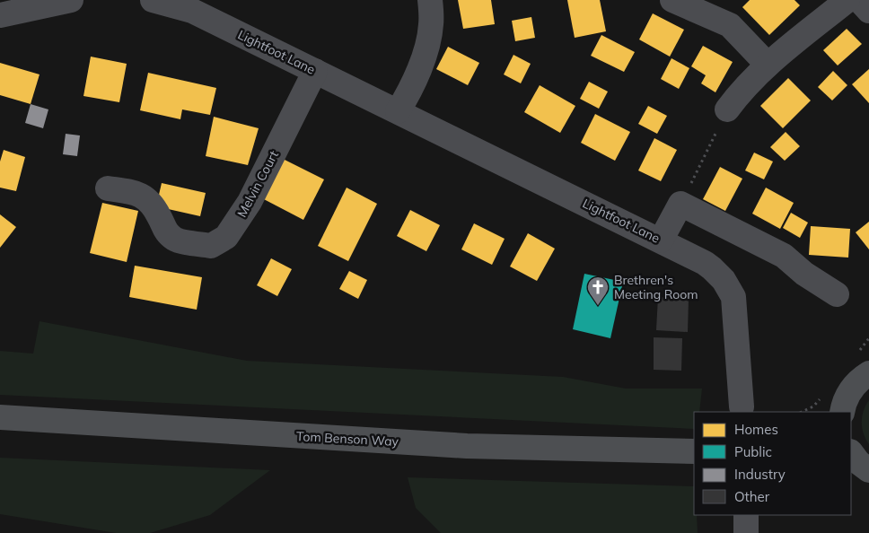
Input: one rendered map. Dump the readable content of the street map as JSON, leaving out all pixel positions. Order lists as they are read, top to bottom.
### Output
{
  "streets": {
    "main road": ["Tom Benson Way"],
    "street": ["Lightfoot Lane", "Melvin Court"]
  },
  "crossings": [
    ["Lightfoot Lane", "Melvin Court"]
  ],
  "places": {
    "church": ["Brethren's Meeting Room"]
  },
  "legend": [
    "Homes",
    "Public",
    "Industry",
    "Other"
  ]
}
